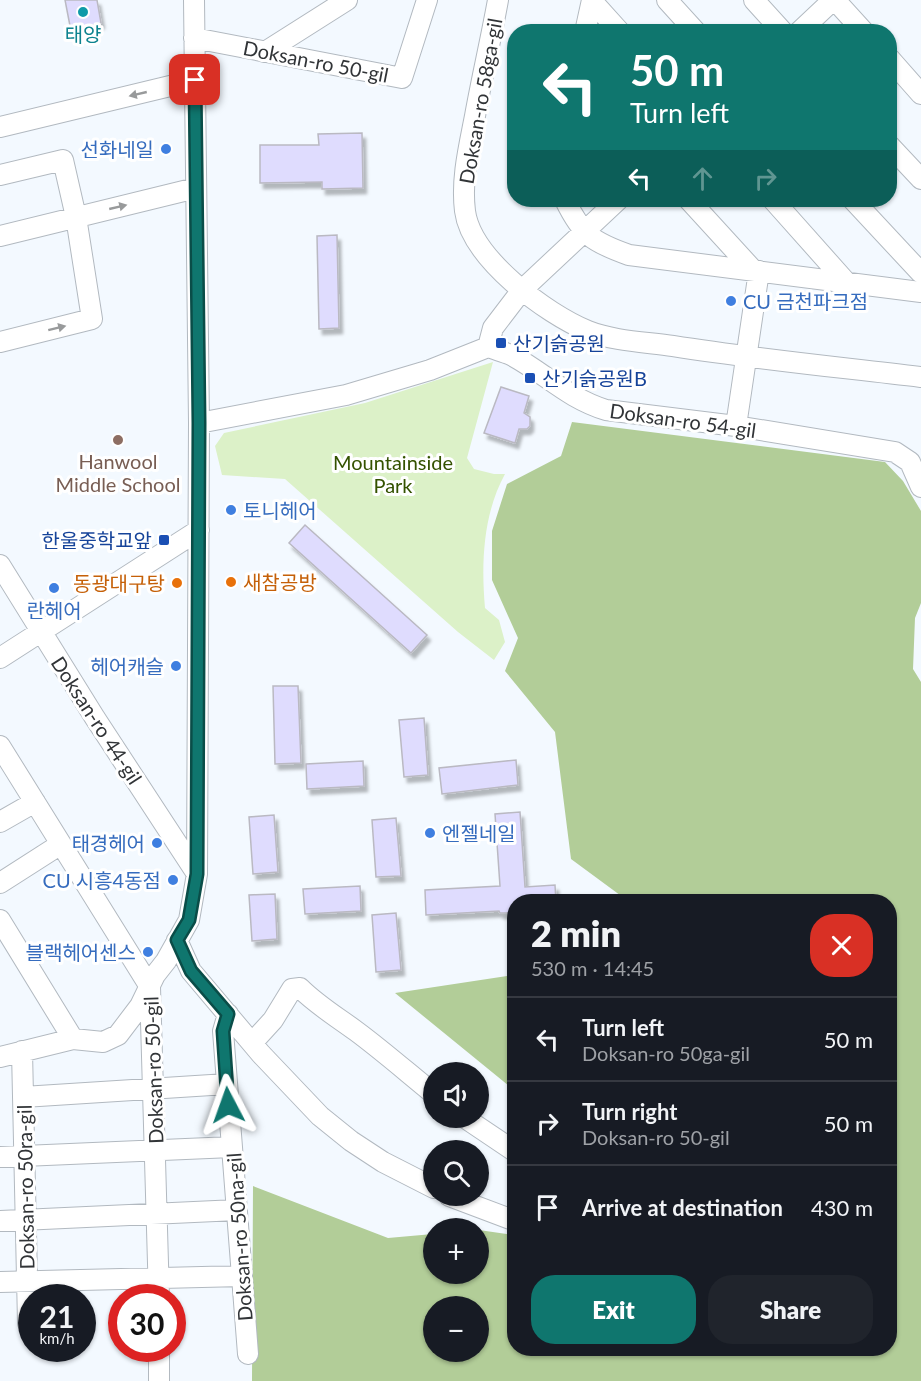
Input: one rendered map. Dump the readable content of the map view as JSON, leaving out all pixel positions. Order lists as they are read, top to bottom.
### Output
{
  "streets": {
    "street": [
      "Doksan-ro 50-gil",
      "Doksan-ro 58ga-gil",
      "Doksan-ro 54-gil",
      "Doksan-ro 44-gil",
      "Doksan-ro 50ra-gil",
      "Doksan-ro 50na-gil"
    ]
  },
  "crossings": [
    ["Doksan-ro 50-gil", "Doksan-ro 44-gil"]
  ],
  "parks": ["Mountainside Park"],
  "places": {
    "other": [
      "태양",
      "선화네일",
      "CU 금천파크점",
      "Hanwool Middle School",
      "토니헤어",
      "새참공방",
      "동광대구탕",
      "란헤어",
      "헤어캐슬",
      "엔젤네일",
      "태경헤어",
      "CU 시흥4동점",
      "블랙헤어센스"
    ],
    "transit": ["산기슭공원", "산기슭공원B", "한울중학교앞"]
  },
  "page": {
    "turn": ["50 m", "Turn left"],
    "heading": ["2 min", "530 m · 14:45"],
    "list": [
      {
        "name": "Turn left",
        "note": "Doksan-ro 50ga-gil",
        "value": "50 m"
      },
      {
        "name": "Turn right",
        "note": "Doksan-ro 50-gil",
        "value": "50 m"
      },
      {
        "name": "Arrive at destination",
        "value": "430 m"
      }
    ],
    "map_buttons": ["+", "−"],
    "buttons": ["Exit", "Share"],
    "speed": "21 km/h",
    "limit": "30"
  }
}
